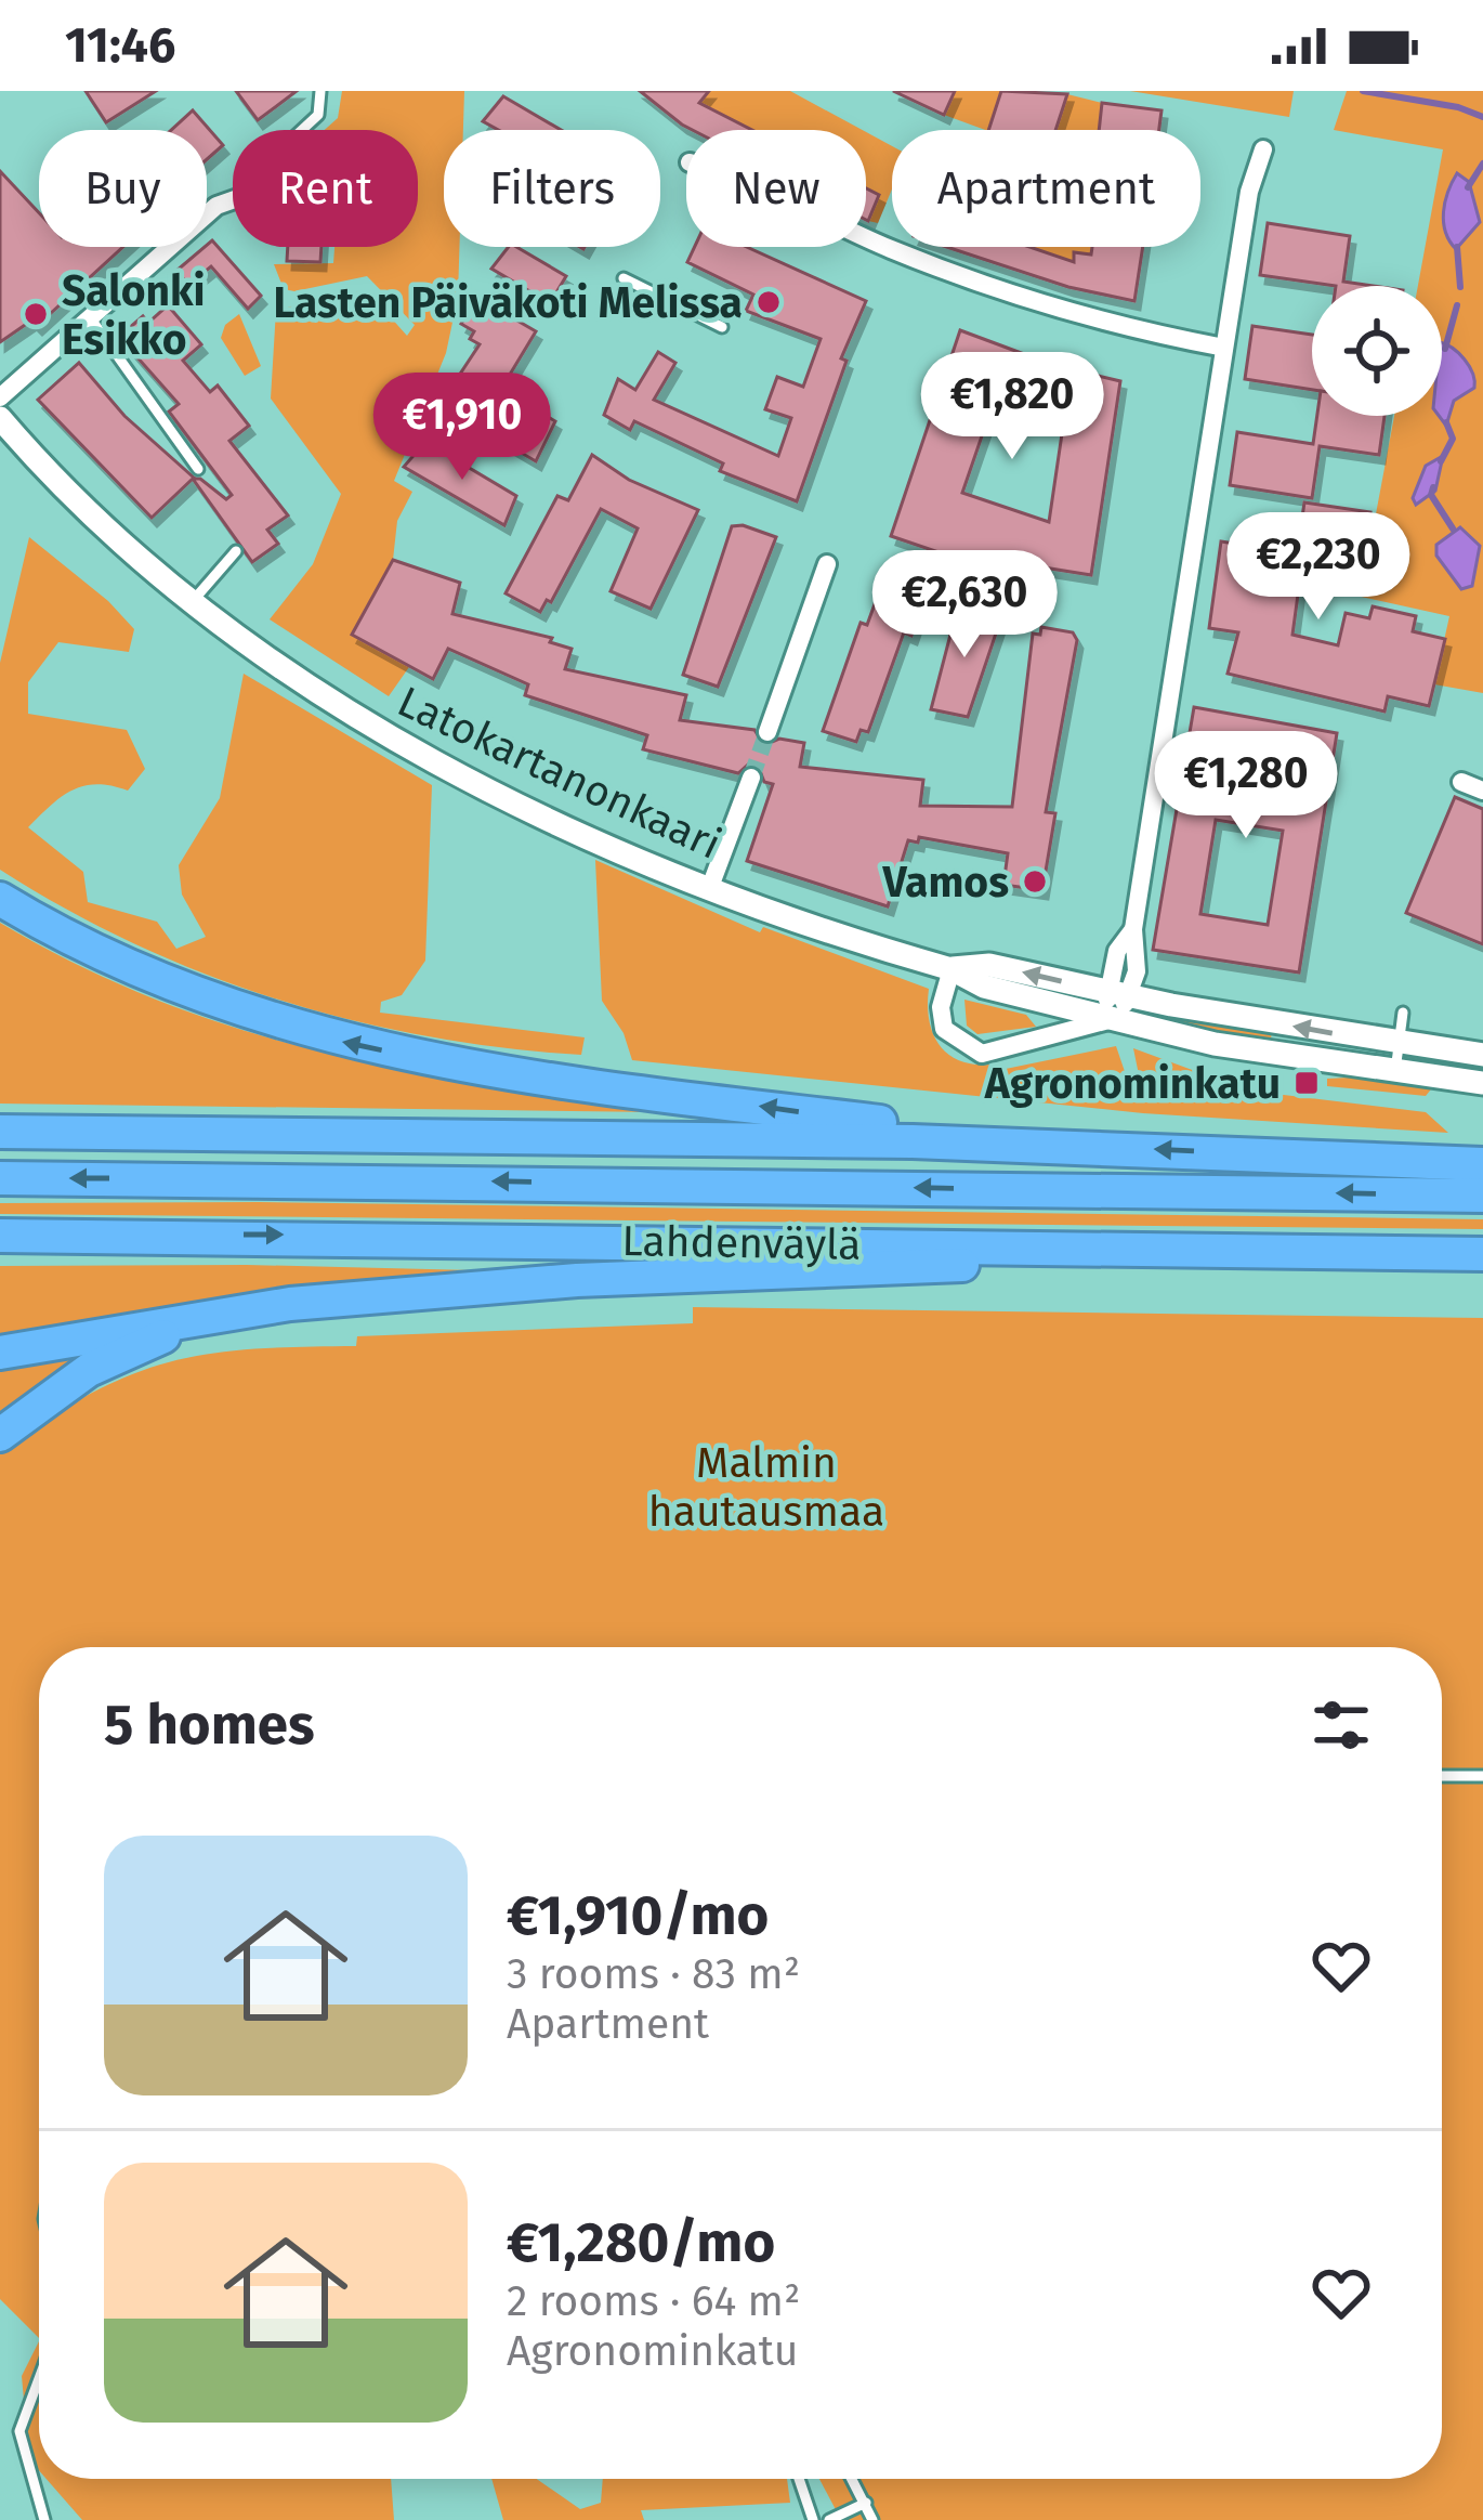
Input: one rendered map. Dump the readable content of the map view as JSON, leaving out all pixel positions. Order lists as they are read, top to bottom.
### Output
{
  "streets": {
    "highway": ["Lahdenväylä"],
    "street": ["Latokartanonkaari"]
  },
  "parks": ["Malmin hautausmaa"],
  "places": {
    "other": ["Lasten Päiväkoti Melissa", "Salonki Esikko", "Vamos"],
    "transit": ["Agronominkatu"]
  },
  "page": {
    "status": "11:46",
    "chip": [
      "Buy",
      "Rent",
      "Filters",
      "New",
      "Apartment"
    ],
    "price": [
      "€1,820",
      "€1,910",
      "€2,230",
      "€2,630",
      "€1,280"
    ],
    "heading": "5 homes",
    "list": [
      {
        "name": "€1,910/mo",
        "note": "3 rooms · 83 m² · Apartment"
      },
      {
        "name": "€1,280/mo",
        "note": "2 rooms · 64 m² · Agronominkatu"
      }
    ]
  }
}
